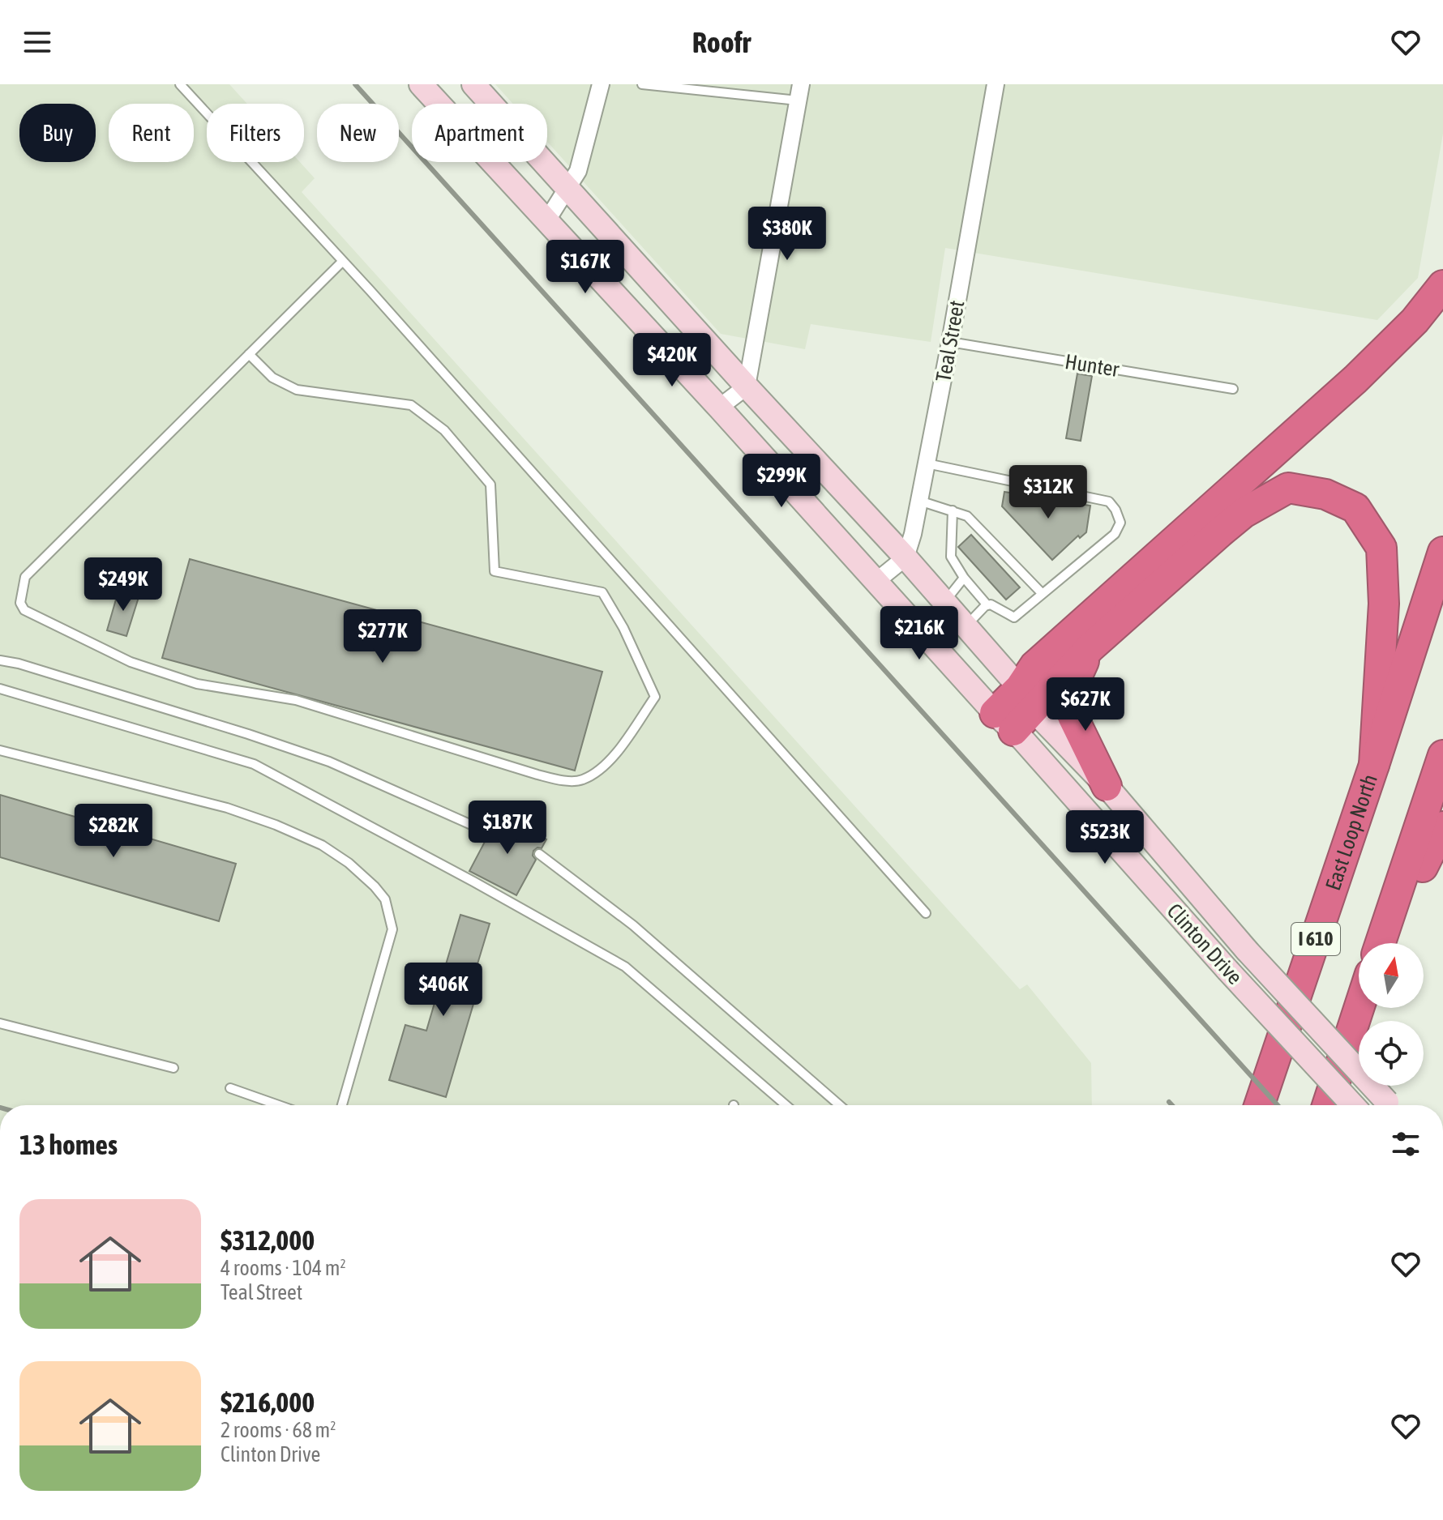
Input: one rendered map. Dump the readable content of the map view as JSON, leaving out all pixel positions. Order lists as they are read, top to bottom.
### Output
{
  "streets": {
    "highway": ["East Loop North", "I 610"],
    "main road": ["Clinton Drive"],
    "street": ["Teal Street"],
    "lane": ["Hunter"]
  },
  "crossings": [
    ["Teal Street", "Hunter"],
    ["Teal Street", "Clinton Drive"]
  ],
  "north": "top",
  "page": {
    "header": "Roofr",
    "chip": [
      "Buy",
      "Rent",
      "Filters",
      "New",
      "Apartment"
    ],
    "price": [
      "$380K",
      "$167K",
      "$420K",
      "$299K",
      "$312K",
      "$249K",
      "$216K",
      "$277K",
      "$627K",
      "$187K",
      "$282K",
      "$523K",
      "$406K"
    ],
    "heading": "13 homes",
    "list": [
      {
        "name": "$312,000",
        "note": "4 rooms · 104 m² · Teal Street"
      },
      {
        "name": "$216,000",
        "note": "2 rooms · 68 m² · Clinton Drive"
      }
    ]
  }
}
